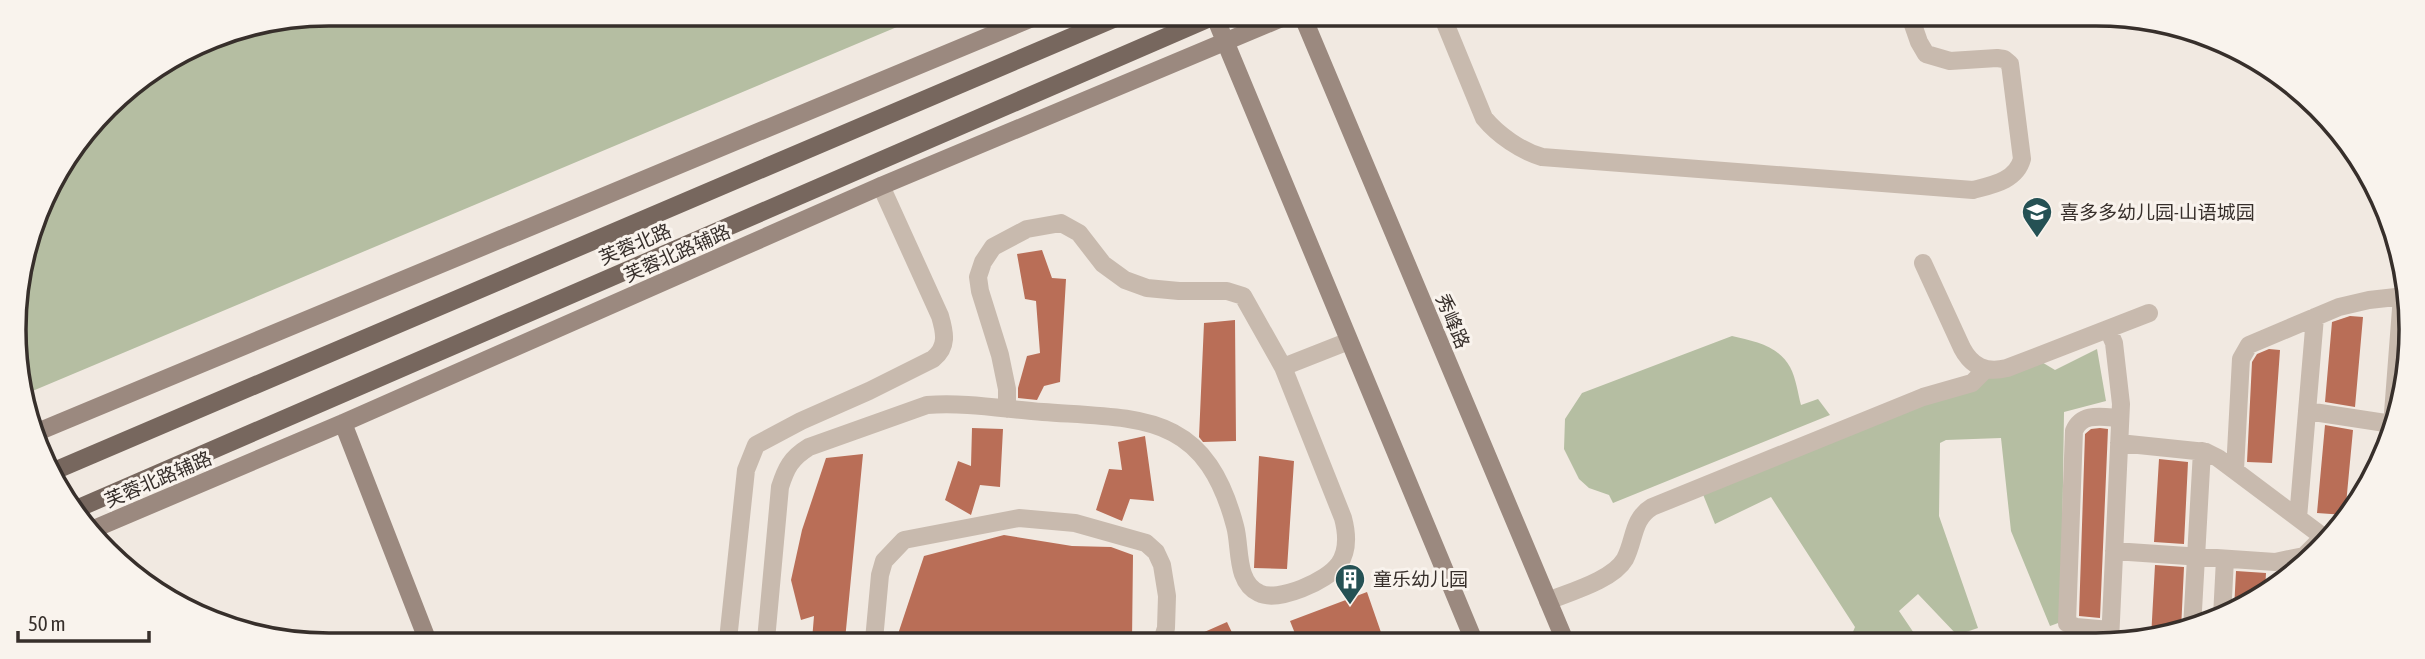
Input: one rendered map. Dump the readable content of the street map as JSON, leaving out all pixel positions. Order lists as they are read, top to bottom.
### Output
{
  "streets": {
    "main road": ["芙蓉北路", "芙蓉北路辅路", "秀峰路"]
  },
  "places": {
    "school or university": ["喜多多幼儿园-山语城园"],
    "building": ["童乐幼儿园"]
  },
  "scale_bar": "50 m"
}
